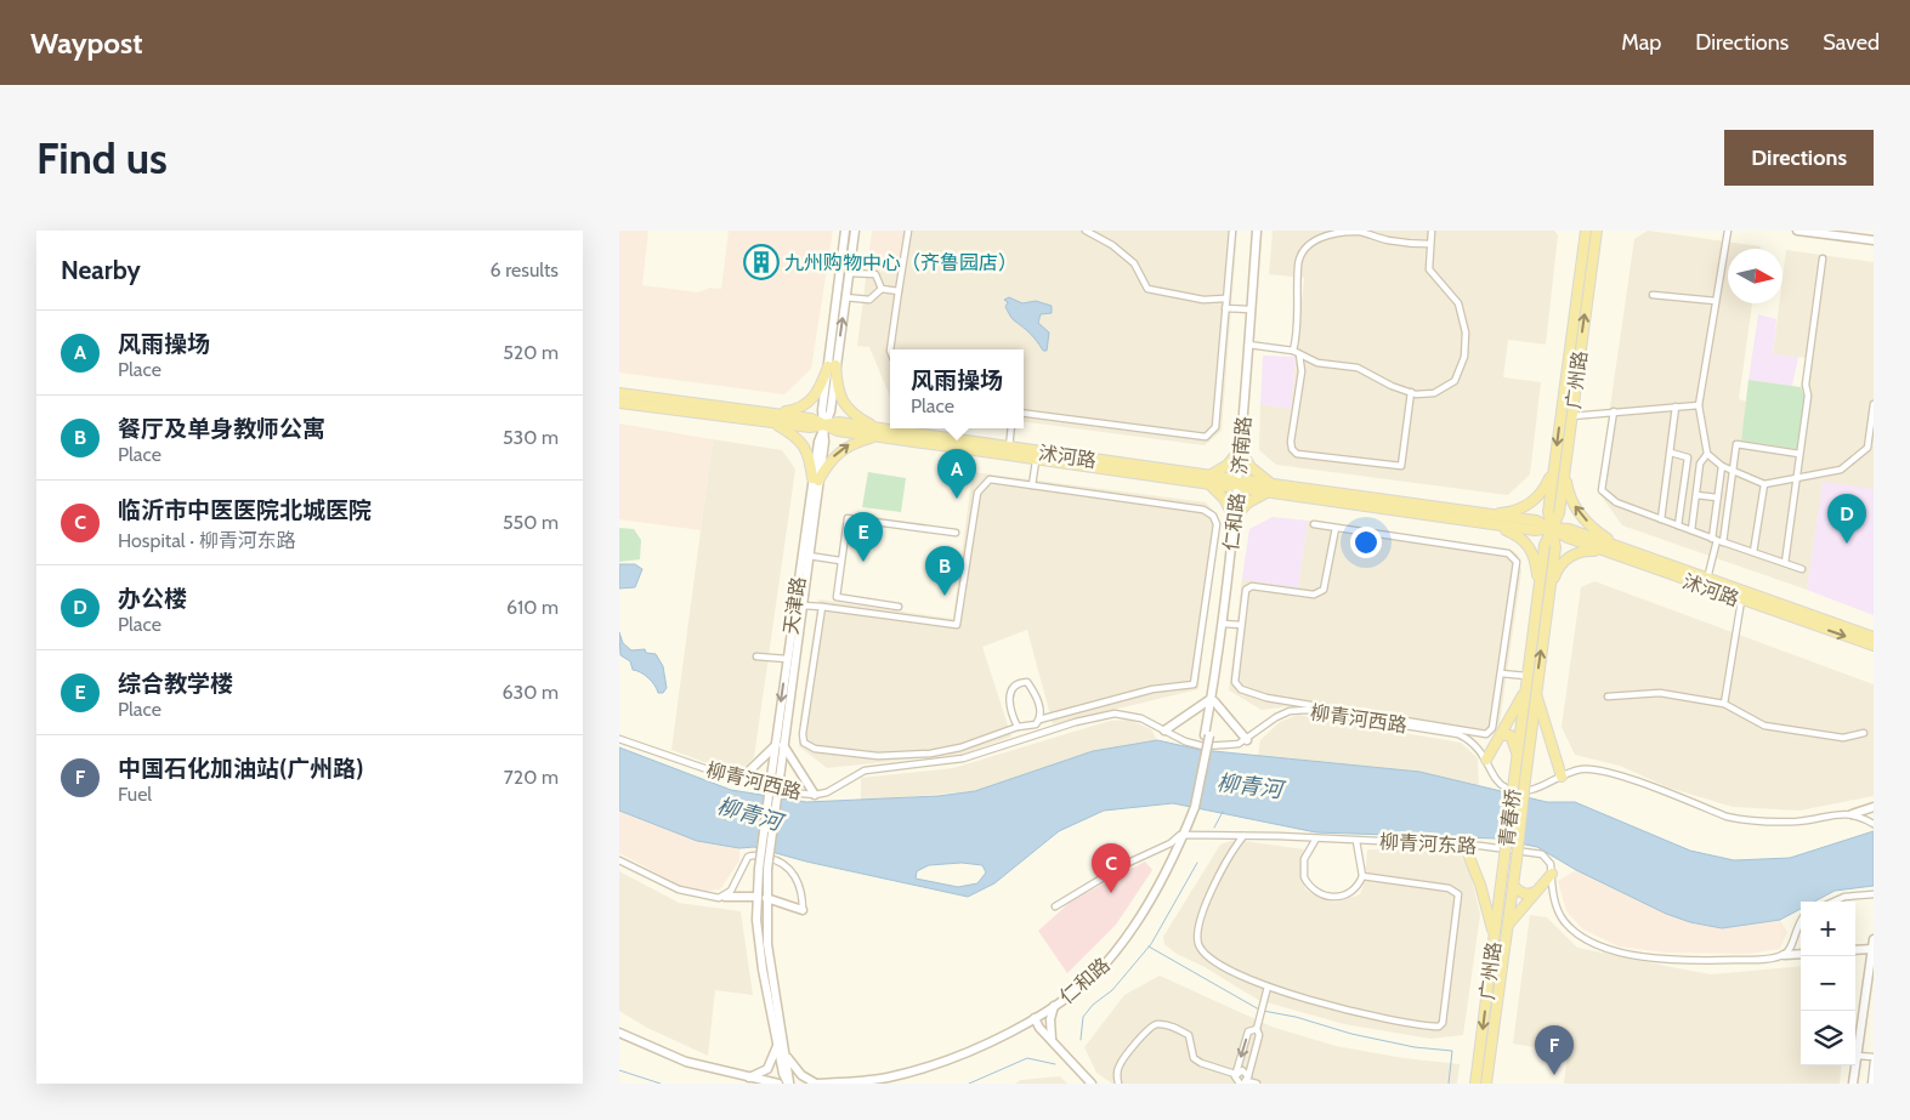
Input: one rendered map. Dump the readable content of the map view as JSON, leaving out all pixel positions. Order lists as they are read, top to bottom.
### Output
{
  "streets": {
    "main road": ["广州路", "沭河路", "青春桥"],
    "street": [
      "济南路",
      "仁和路",
      "天津路",
      "柳青河西路",
      "柳青河东路"
    ]
  },
  "crossings": [
    ["广州路", "沭河路"],
    ["广州路", "青春桥"],
    ["济南路", "沭河路"],
    ["济南路", "仁和路"],
    ["沭河路", "仁和路"],
    ["沭河路", "天津路"],
    ["仁和路", "柳青河东路"]
  ],
  "water": ["柳青河"],
  "places": {
    "building": ["九州购物中心（齐鲁园店）"]
  },
  "north": "right",
  "page": {
    "header": "Waypost",
    "nav": ["Map", "Directions", "Saved"],
    "buttons": "Directions",
    "title": "Find us",
    "heading": ["Nearby", "6 results"],
    "list": [
      {
        "mark": "A",
        "name": "风雨操场",
        "note": "Place",
        "value": "520 m"
      },
      {
        "mark": "B",
        "name": "餐厅及单身教师公寓",
        "note": "Place",
        "value": "530 m"
      },
      {
        "mark": "C",
        "name": "临沂市中医医院北城医院",
        "note": "Hospital · 柳青河东路",
        "value": "550 m"
      },
      {
        "mark": "D",
        "name": "办公楼",
        "note": "Place",
        "value": "610 m"
      },
      {
        "mark": "E",
        "name": "综合教学楼",
        "note": "Place",
        "value": "630 m"
      },
      {
        "mark": "F",
        "name": "中国石化加油站(广州路)",
        "note": "Fuel",
        "value": "720 m"
      }
    ],
    "popup": ["风雨操场", "Place"],
    "pins": [
      "A",
      "D",
      "E",
      "B",
      "C",
      "F"
    ],
    "map_buttons": ["+", "−"]
  }
}
